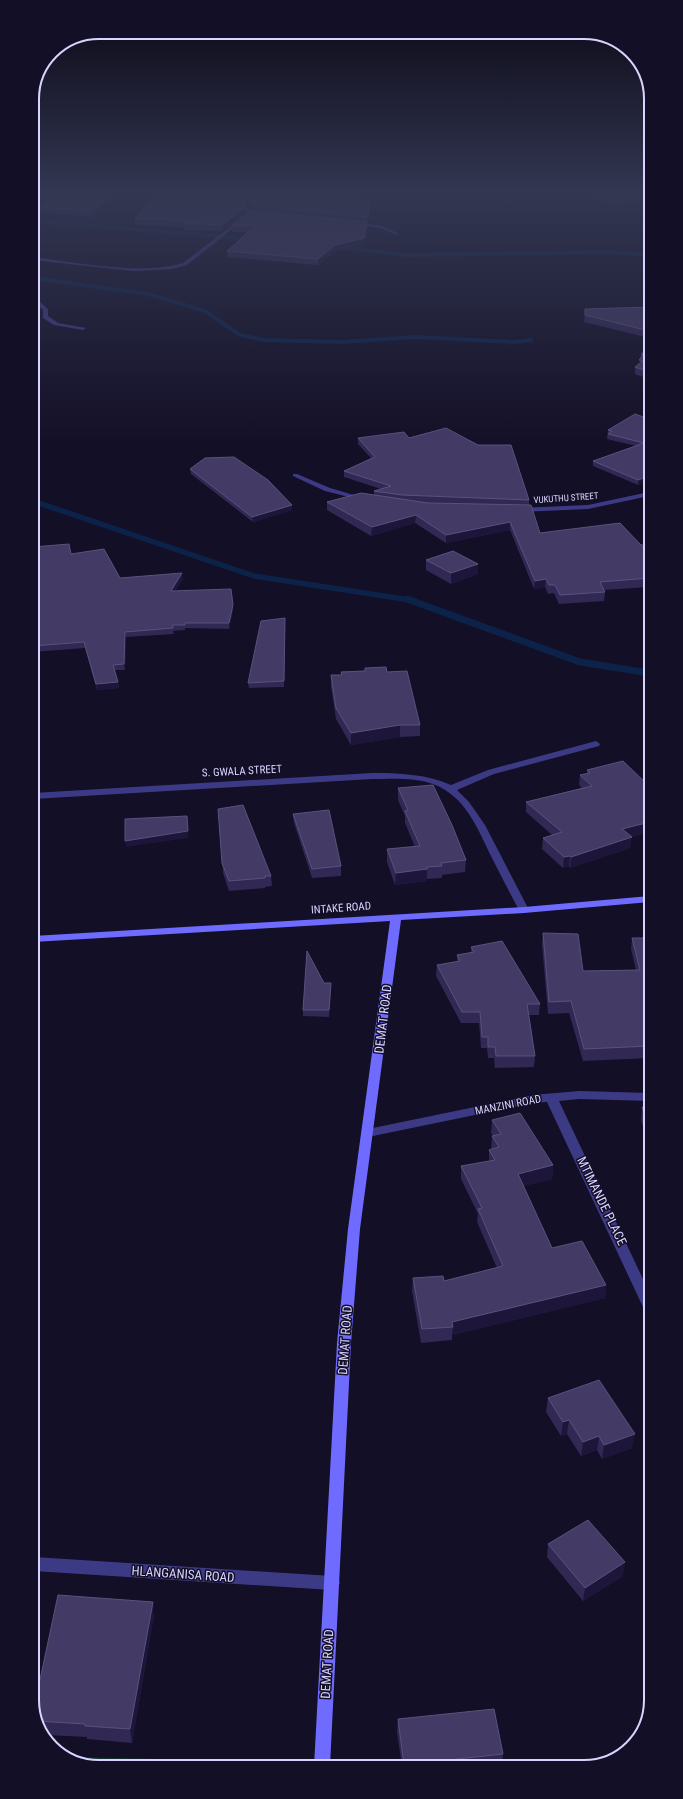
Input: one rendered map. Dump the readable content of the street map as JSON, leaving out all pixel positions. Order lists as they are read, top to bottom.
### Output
{
  "streets": {
    "street": [
      "VUKUTHU STREET",
      "S. GWALA STREET",
      "INTAKE ROAD",
      "DEMAT ROAD",
      "MANZINI ROAD",
      "MTIMANDE PLACE",
      "HLANGANISA ROAD"
    ]
  },
  "crossings": [
    ["S. GWALA STREET", "INTAKE ROAD"],
    ["INTAKE ROAD", "DEMAT ROAD"],
    ["DEMAT ROAD", "MANZINI ROAD"],
    ["DEMAT ROAD", "HLANGANISA ROAD"],
    ["MANZINI ROAD", "MTIMANDE PLACE"]
  ]
}
